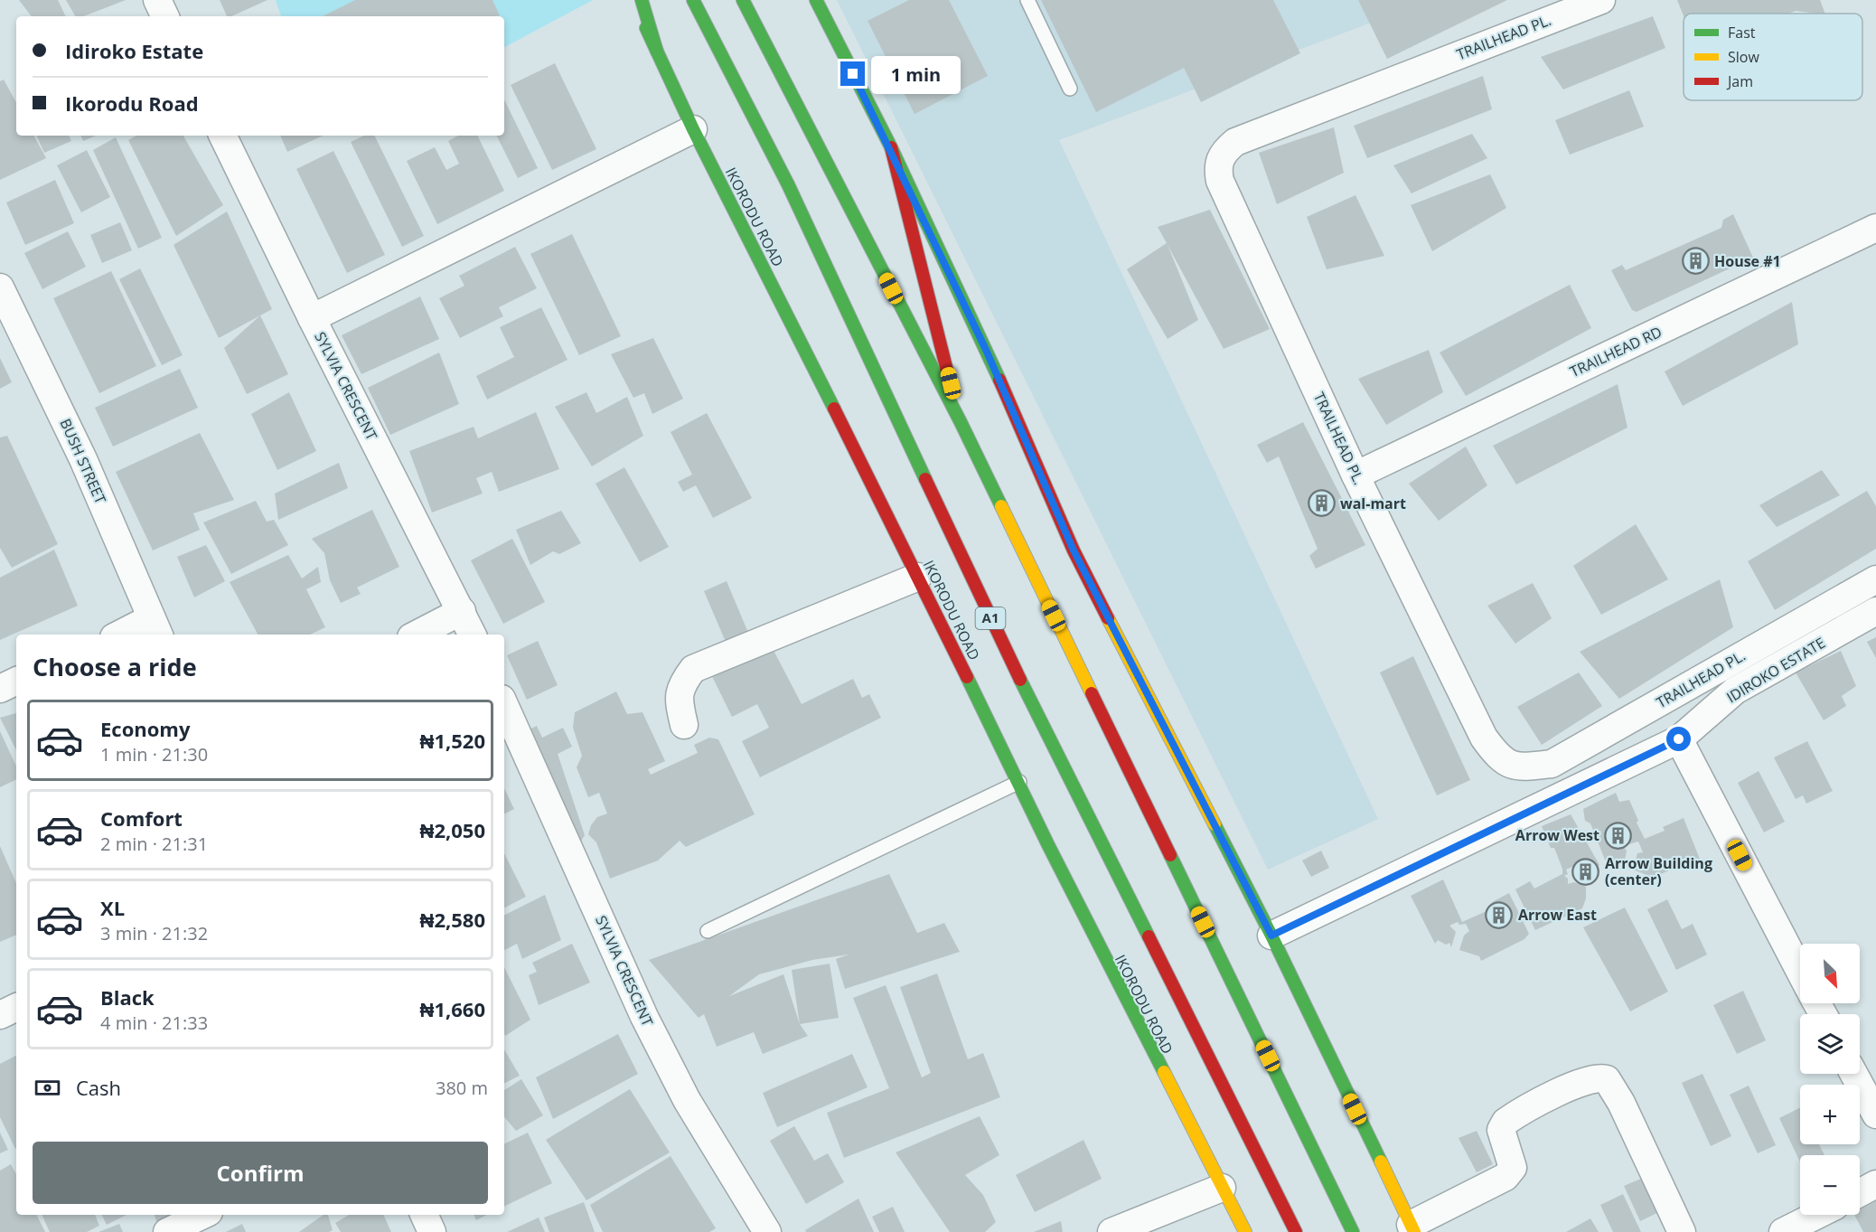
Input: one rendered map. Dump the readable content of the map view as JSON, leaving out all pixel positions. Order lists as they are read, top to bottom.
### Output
{
  "streets": {
    "main road": ["IKORODU ROAD", "A1"],
    "street": [
      "TRAILHEAD PL.",
      "TRAILHEAD RD",
      "SYLVIA CRESCENT",
      "BUSH STREET",
      "IDIROKO ESTATE"
    ]
  },
  "crossings": [
    ["TRAILHEAD PL.", "TRAILHEAD RD"]
  ],
  "places": {
    "building": [
      "House #1",
      "wal-mart",
      "Arrow West",
      "Arrow Building (center)",
      "Arrow East"
    ]
  },
  "legend": ["Fast", "Slow", "Jam"],
  "north": "bottom right",
  "page": {
    "banner": ["Idiroko Estate", "Ikorodu Road"],
    "bubble": "1 min",
    "heading": "Choose a ride",
    "list": [
      {
        "name": "Economy",
        "note": "1 min · 21:30",
        "value": "₦1,520"
      },
      {
        "name": "Comfort",
        "note": "2 min · 21:31",
        "value": "₦2,050"
      },
      {
        "name": "XL",
        "note": "3 min · 21:32",
        "value": "₦2,580"
      },
      {
        "name": "Black",
        "note": "4 min · 21:33",
        "value": "₦1,660"
      }
    ],
    "map_buttons": ["+", "−"],
    "pay": ["Cash", "380 m"],
    "buttons": "Confirm"
  }
}
